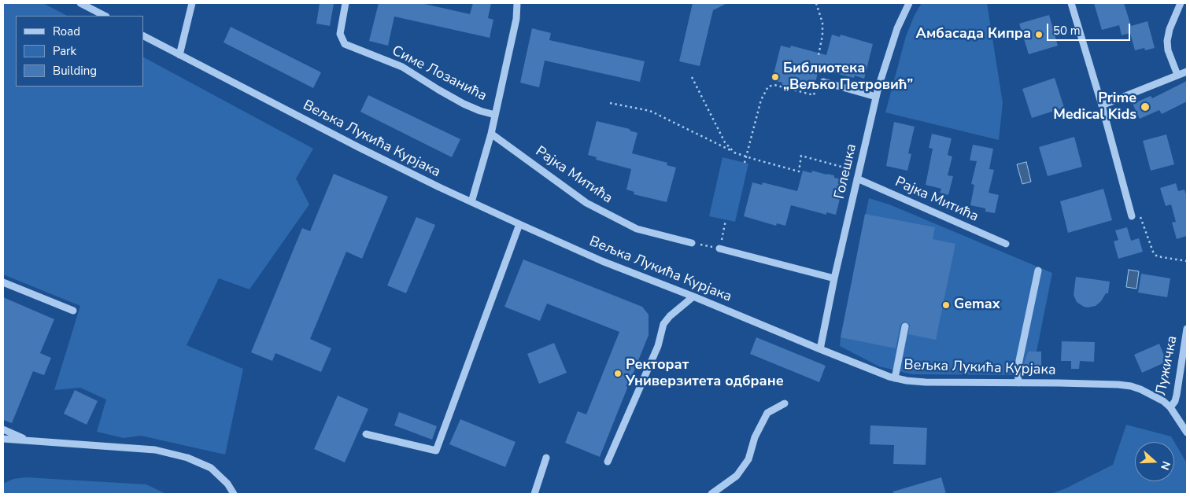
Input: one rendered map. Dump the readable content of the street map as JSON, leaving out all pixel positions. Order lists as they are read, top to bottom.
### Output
{
  "streets": {
    "street": [
      "Симе Лозанића",
      "Вељка Лукића Курјака",
      "Голешка",
      "Рајка Митића",
      "Лужичка"
    ]
  },
  "crossings": [
    ["Симе Лозанића", "Вељка Лукића Курјака"],
    ["Симе Лозанића", "Рајка Митића"],
    ["Вељка Лукића Курјака", "Голешка"],
    ["Вељка Лукића Курјака", "Лужичка"],
    ["Голешка", "Рајка Митића"]
  ],
  "places": [
    "Амбасада Кипра",
    "Библиотека „Вељко Петровић”",
    "Prime Medical Kids",
    "Gemax",
    "Ректорат Универзитета одбране"
  ],
  "legend": ["Road", "Park", "Building"],
  "scale_bar": "50 m",
  "north": "right"
}
